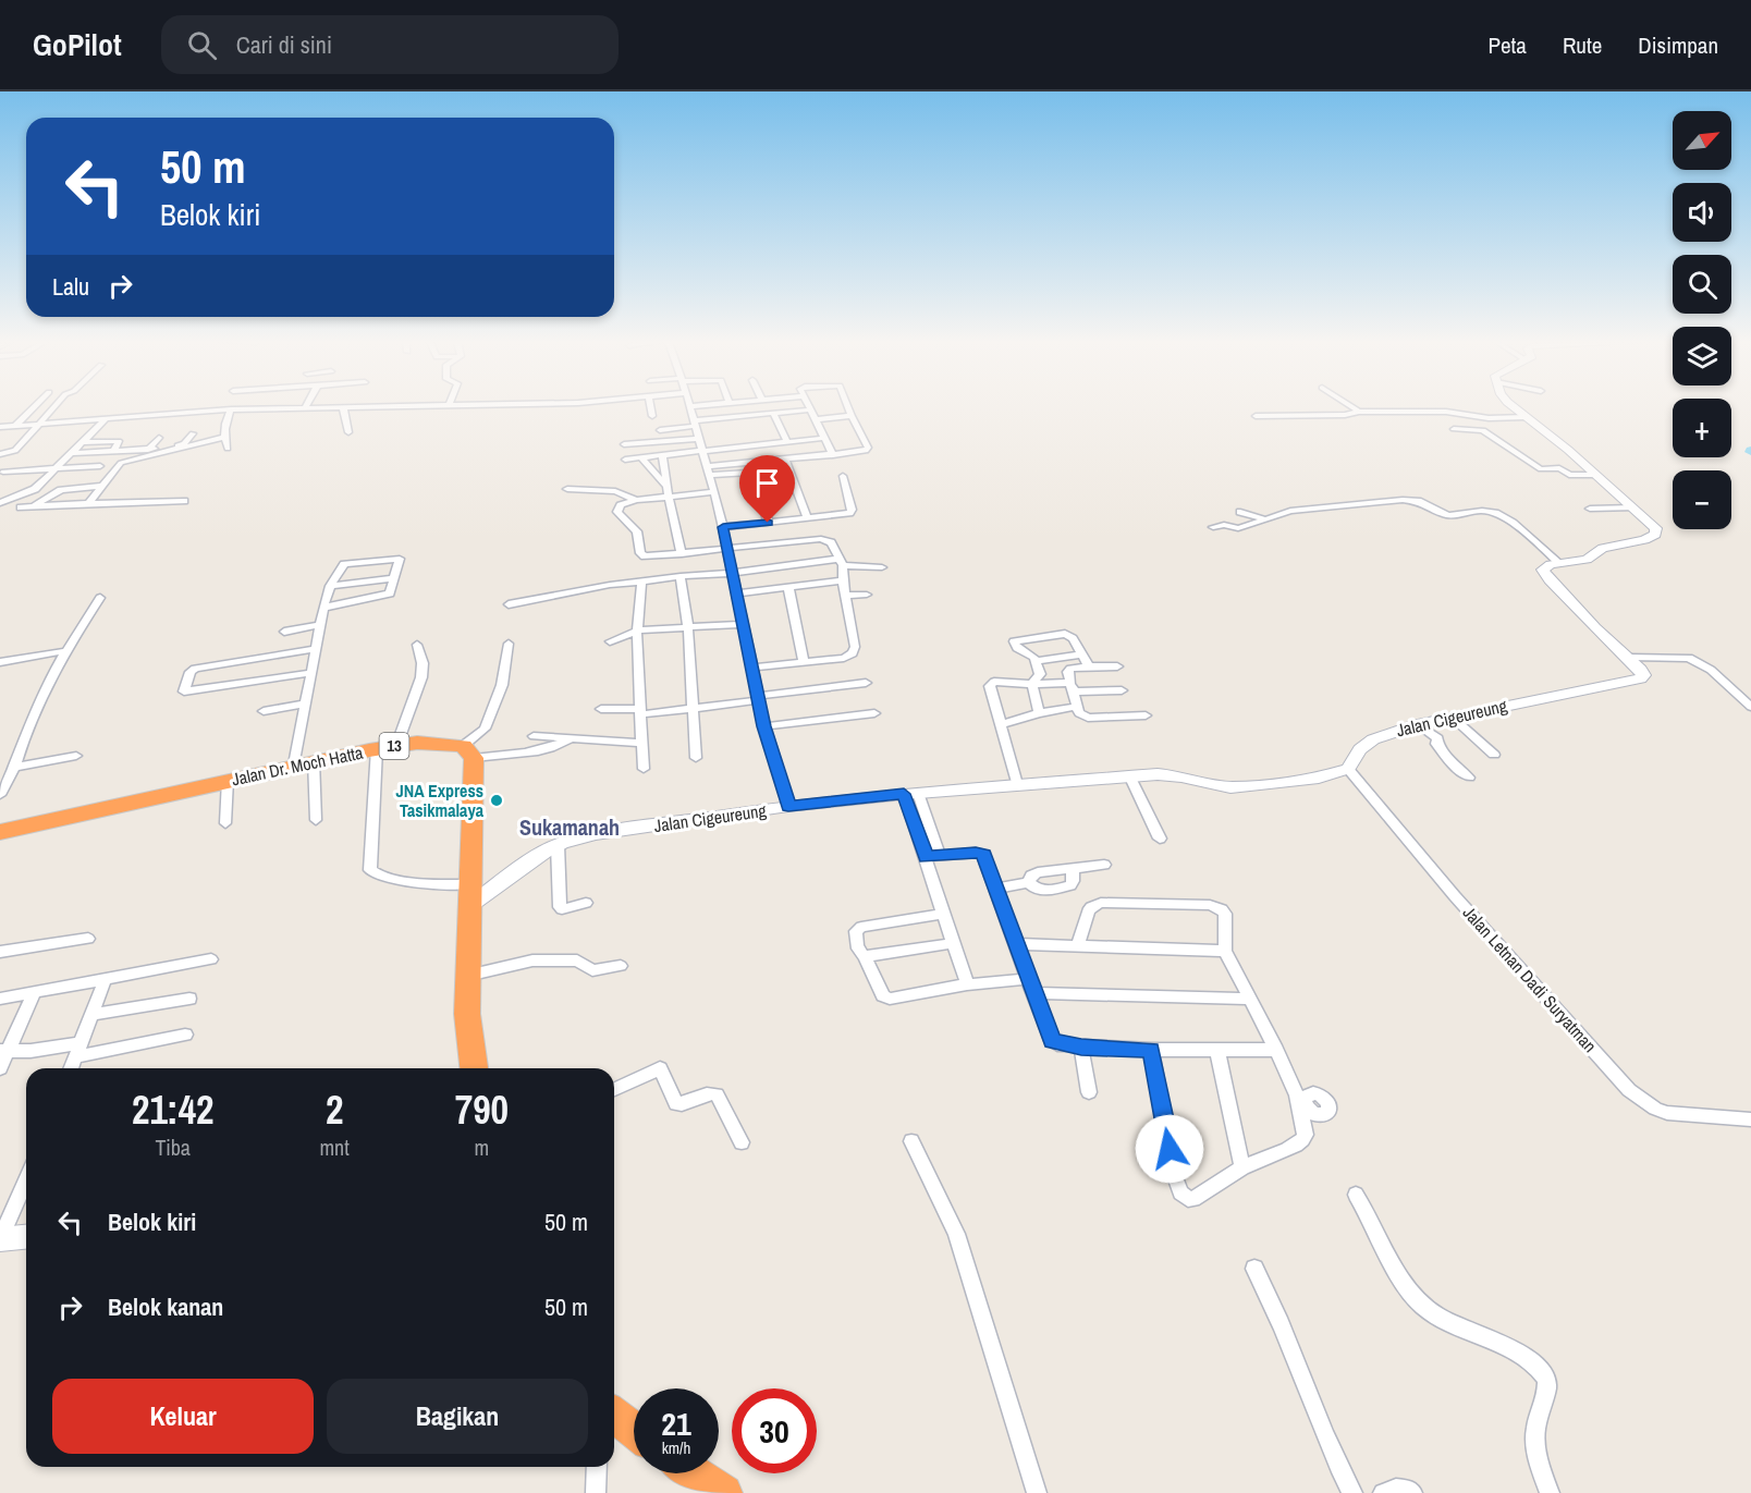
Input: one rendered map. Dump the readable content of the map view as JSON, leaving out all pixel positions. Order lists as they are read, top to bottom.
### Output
{
  "streets": {
    "highway": ["13", "Jalan Dr. Moch Hatta"],
    "street": ["Jalan Cigeureung", "Jalan Letnan Dadi Suryatman"]
  },
  "crossings": [
    ["Jalan Cigeureung", "Jalan Letnan Dadi Suryatman"]
  ],
  "districts": ["Sukamanah"],
  "places": ["JNA Express Tasikmalaya"],
  "north": "top right",
  "page": {
    "header": "GoPilot",
    "search": "Cari di sini",
    "nav": ["Peta", "Rute", "Disimpan"],
    "map_buttons": ["+", "−"],
    "turn": ["50 m", "Belok kiri"],
    "then": "Lalu",
    "eta": [
      "21:42",
      "Tiba",
      "2",
      "mnt",
      "790",
      "m"
    ],
    "list": [
      {
        "name": "Belok kiri",
        "value": "50 m"
      },
      {
        "name": "Belok kanan",
        "value": "50 m"
      }
    ],
    "buttons": ["Keluar", "Bagikan"],
    "speed": "21 km/h",
    "limit": "30"
  }
}
